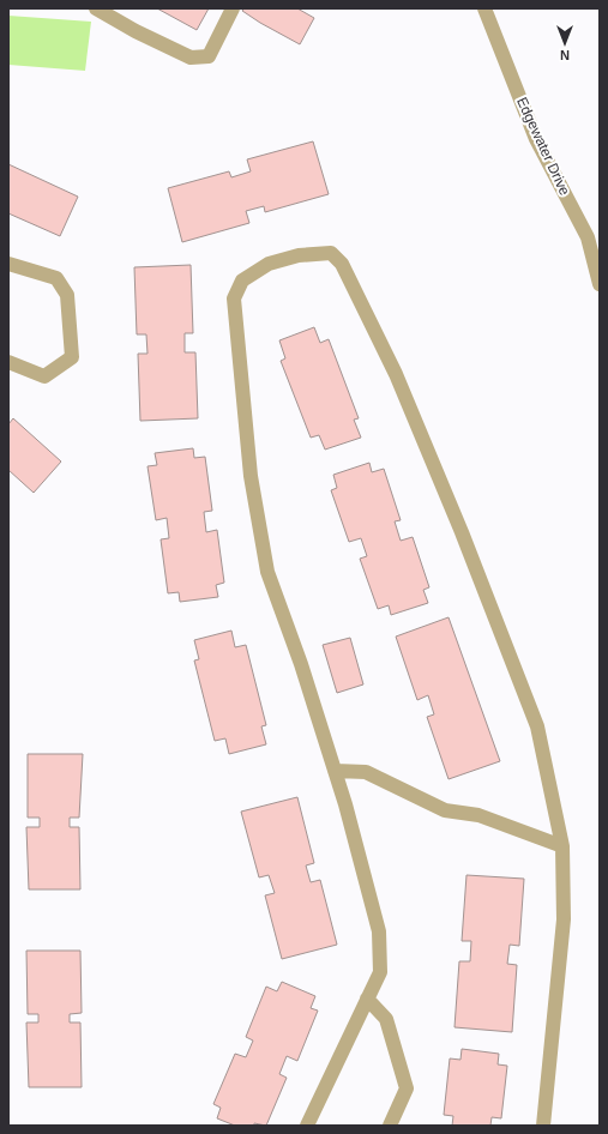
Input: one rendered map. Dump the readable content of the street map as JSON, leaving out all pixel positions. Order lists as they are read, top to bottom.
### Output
{
  "streets": {
    "street": ["Edgewater Drive"]
  },
  "north": "bottom"
}
